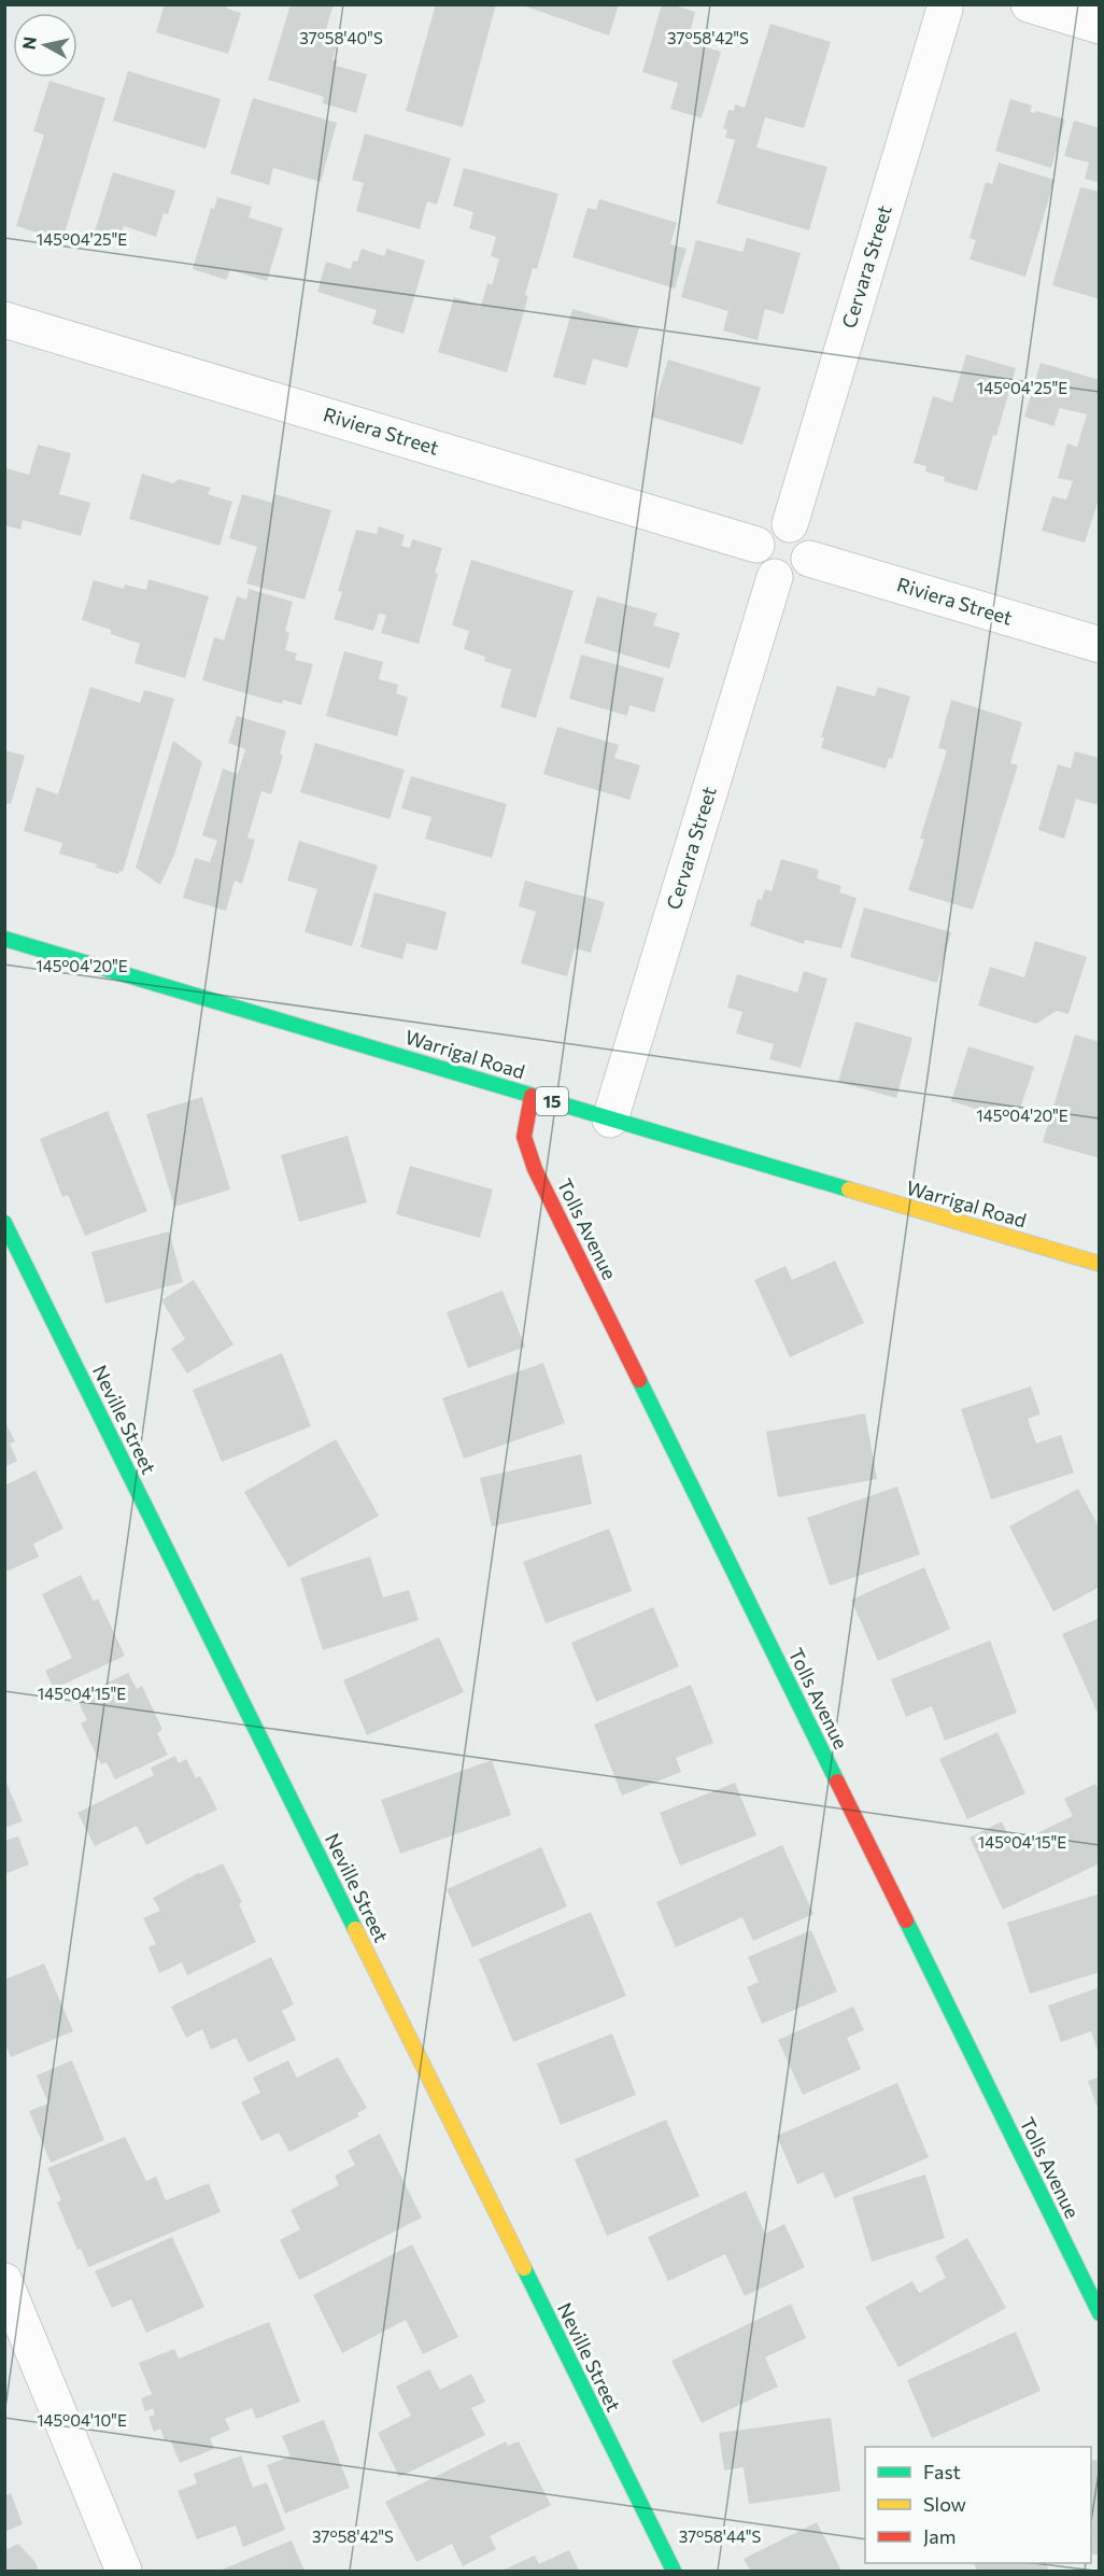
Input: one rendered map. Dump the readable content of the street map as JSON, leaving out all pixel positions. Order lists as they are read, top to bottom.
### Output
{
  "streets": {
    "main road": [
      "Warrigal Road",
      "15",
      "Tolls Avenue",
      "Neville Street"
    ],
    "street": ["Cervara Street", "Riviera Street"]
  },
  "crossings": [
    ["Cervara Street", "Riviera Street"],
    ["Cervara Street", "Warrigal Road"],
    ["Warrigal Road", "Tolls Avenue"]
  ],
  "legend": ["Fast", "Slow", "Jam"],
  "north": "left",
  "coordinates": [
    "37°58'40\"S",
    "37°58'42\"S",
    "145°04'25\"E",
    "145°04'20\"E",
    "145°04'15\"E",
    "145°04'10\"E",
    "37°58'44\"S"
  ]
}
